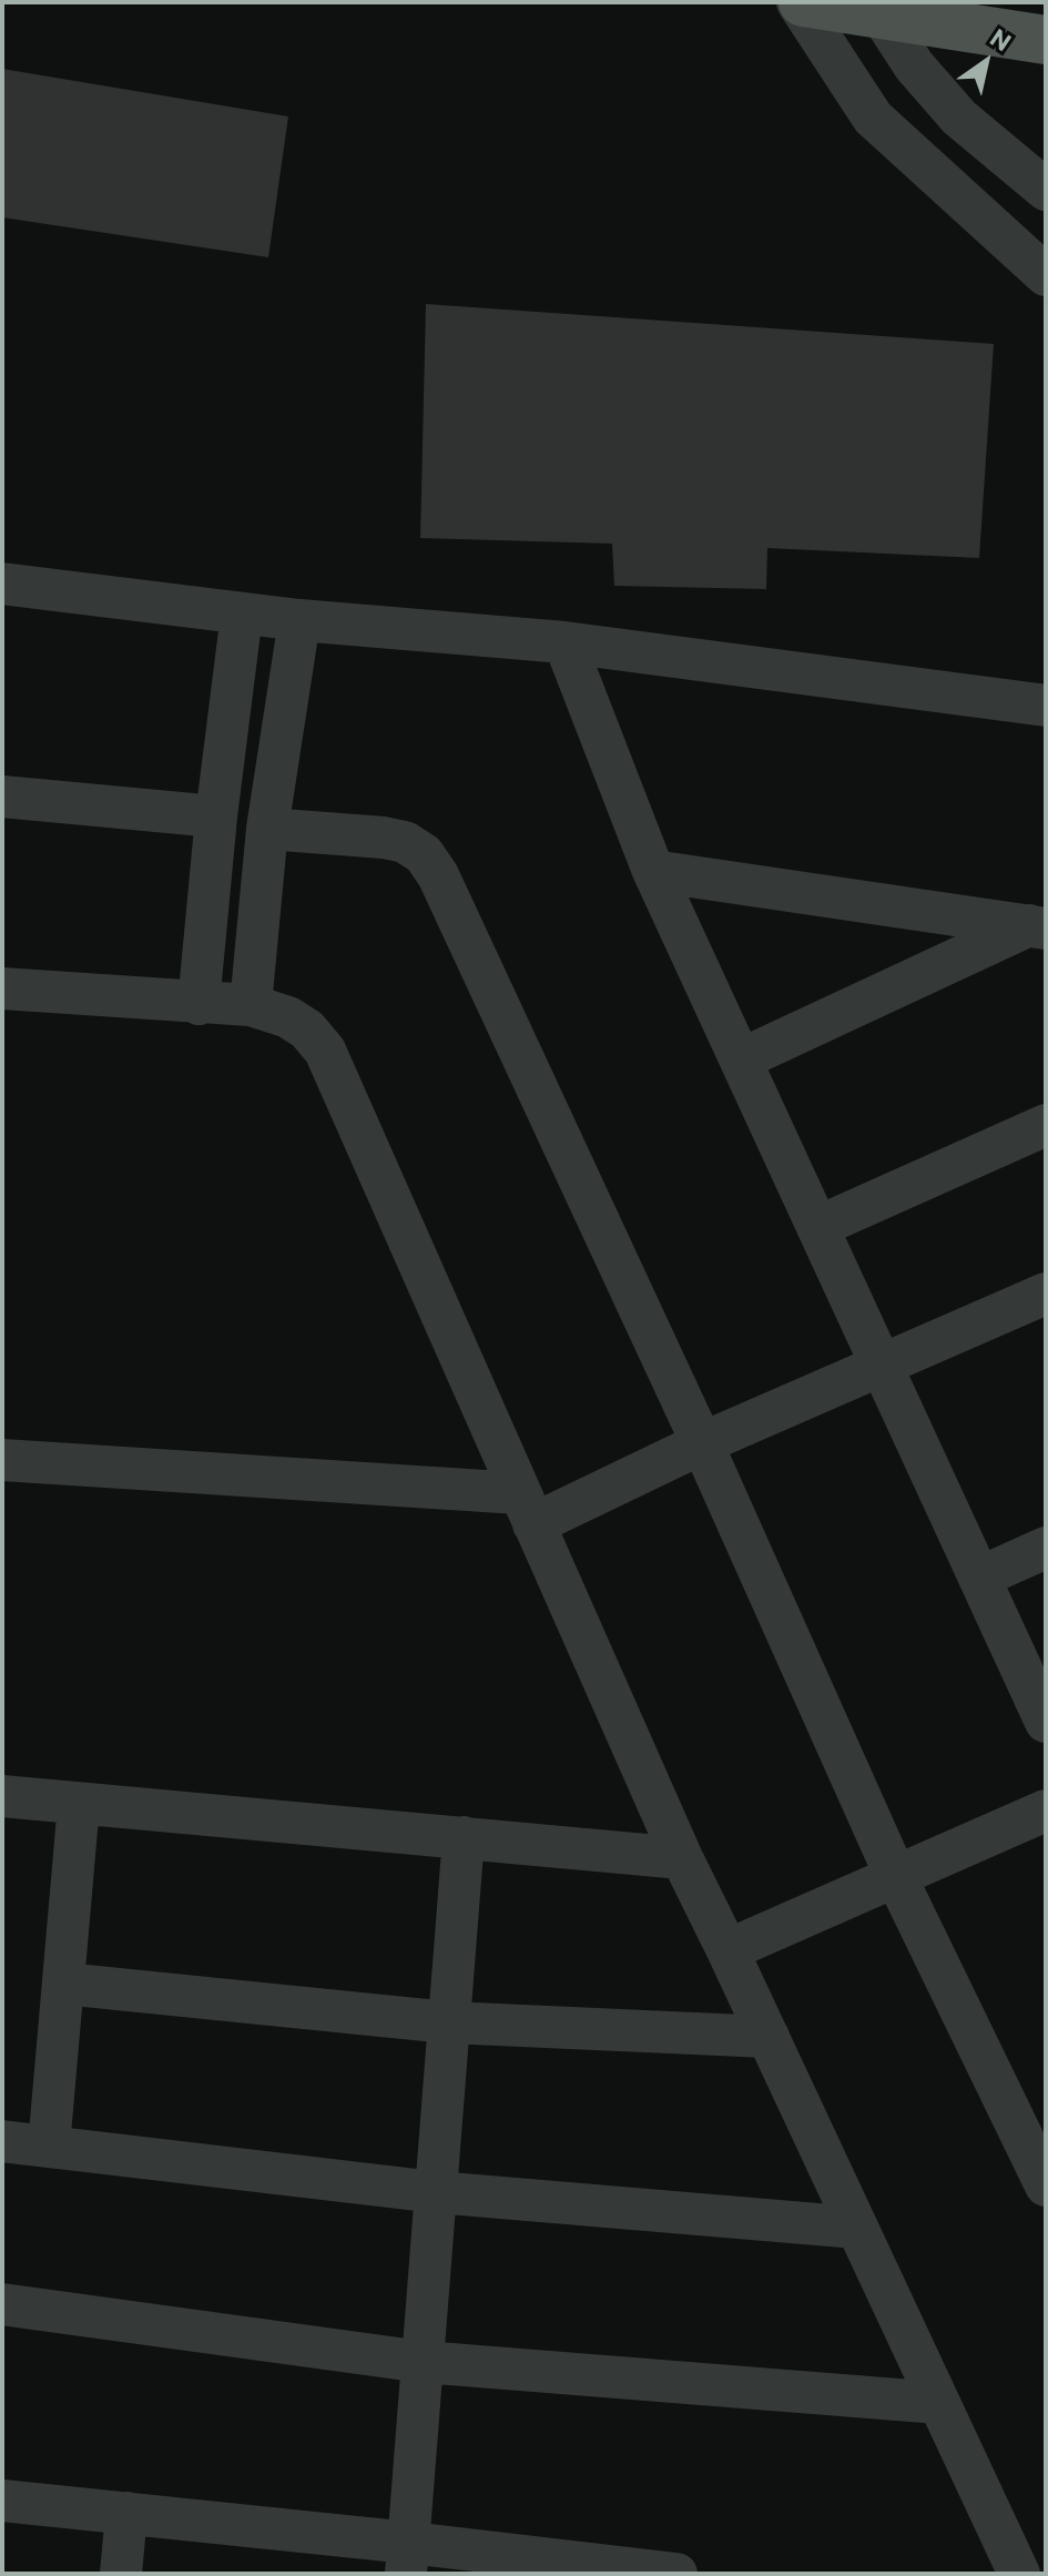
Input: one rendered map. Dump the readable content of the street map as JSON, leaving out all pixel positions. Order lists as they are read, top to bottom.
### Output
{
  "north": "top right"
}
